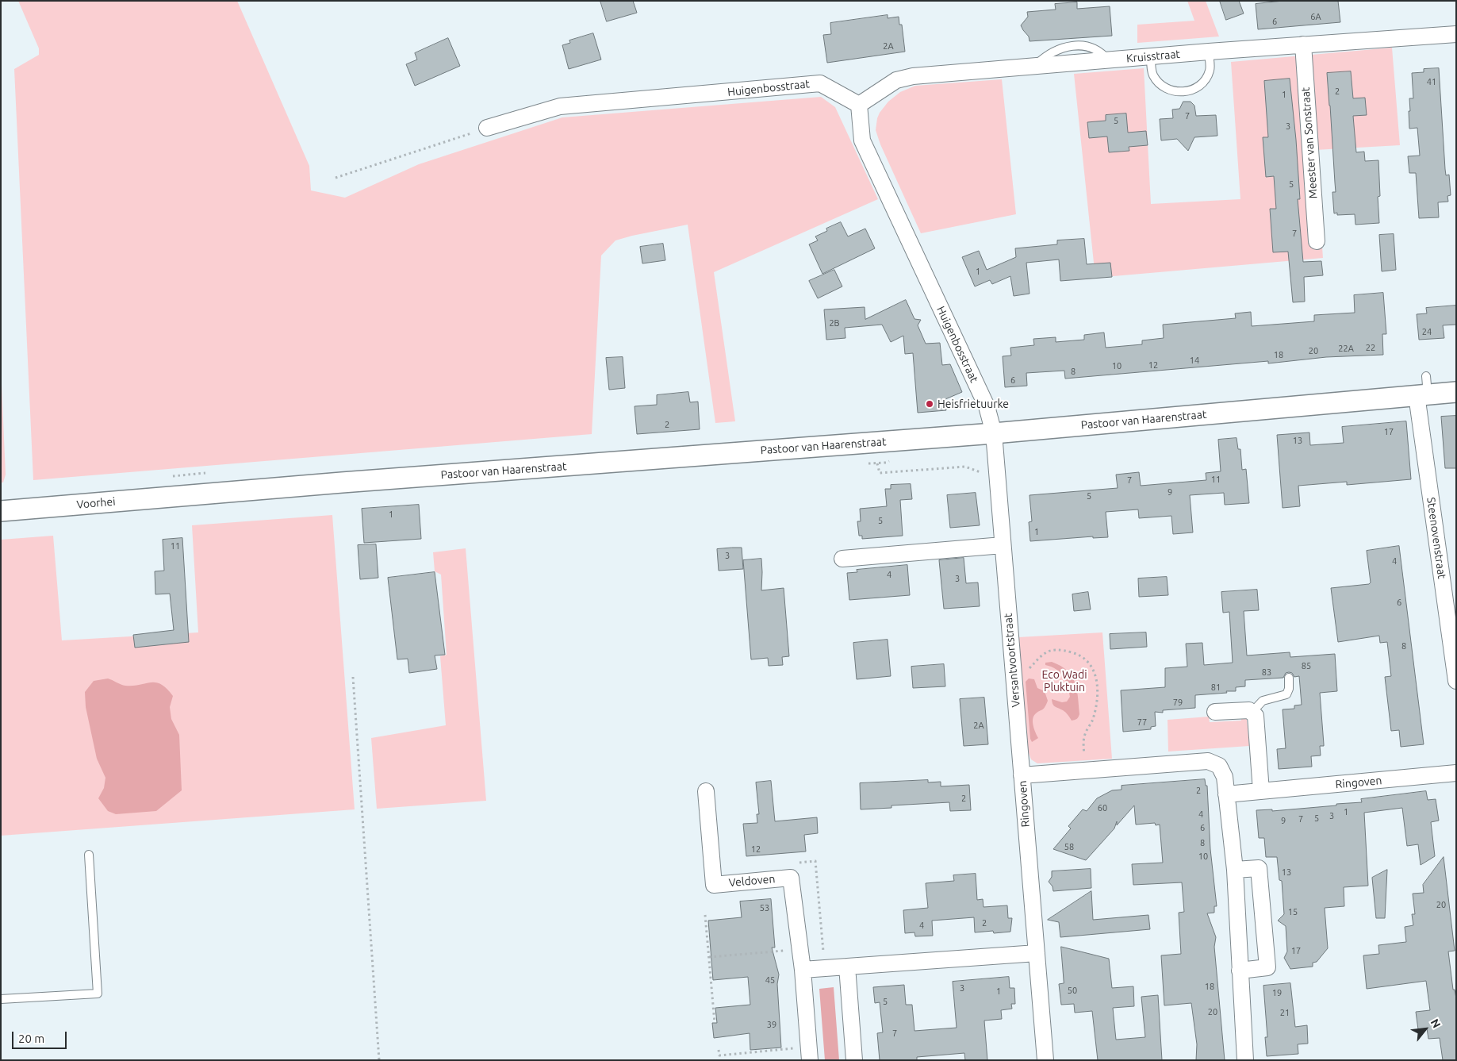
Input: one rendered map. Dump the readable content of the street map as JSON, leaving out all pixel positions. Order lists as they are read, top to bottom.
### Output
{
  "streets": {
    "street": [
      "Kruisstraat",
      "Huigenbosstraat",
      "Meester van Sonstraat",
      "Pastoor van Haarenstraat",
      "Voorhei",
      "Steenovenstraat",
      "Versantvoortstraat",
      "Ringoven",
      "Veldoven"
    ]
  },
  "crossings": [
    ["Kruisstraat", "Huigenbosstraat"],
    ["Kruisstraat", "Meester van Sonstraat"],
    ["Huigenbosstraat", "Pastoor van Haarenstraat"],
    ["Huigenbosstraat", "Versantvoortstraat"],
    ["Pastoor van Haarenstraat", "Voorhei"],
    ["Pastoor van Haarenstraat", "Steenovenstraat"],
    ["Pastoor van Haarenstraat", "Versantvoortstraat"],
    ["Versantvoortstraat", "Ringoven"]
  ],
  "parks": ["Eco Wadi Pluktuin"],
  "places": ["Heisfrietuurke"],
  "house_numbers": [
    "6A",
    "6",
    "2A",
    "41",
    "2",
    "1",
    "7",
    "5",
    "3",
    "5",
    "7",
    "1",
    "2B",
    "24",
    "22",
    "22A",
    "20",
    "18",
    "14",
    "12",
    "10",
    "8",
    "6",
    "2",
    "17",
    "13",
    "11",
    "7",
    "9",
    "5",
    "1",
    "5",
    "1",
    "11",
    "3",
    "4",
    "4",
    "3",
    "6",
    "8",
    "85",
    "83",
    "81",
    "79",
    "77",
    "2A",
    "2",
    "2",
    "60",
    "1",
    "4",
    "3",
    "5",
    "7",
    "9",
    "6",
    "8",
    "58",
    "12",
    "10",
    "13",
    "20",
    "53",
    "15",
    "2",
    "4",
    "17",
    "45",
    "18",
    "3",
    "50",
    "1",
    "19",
    "5",
    "20",
    "21",
    "39",
    "7"
  ],
  "scale_bar": "20 m",
  "north": "top right"
}
